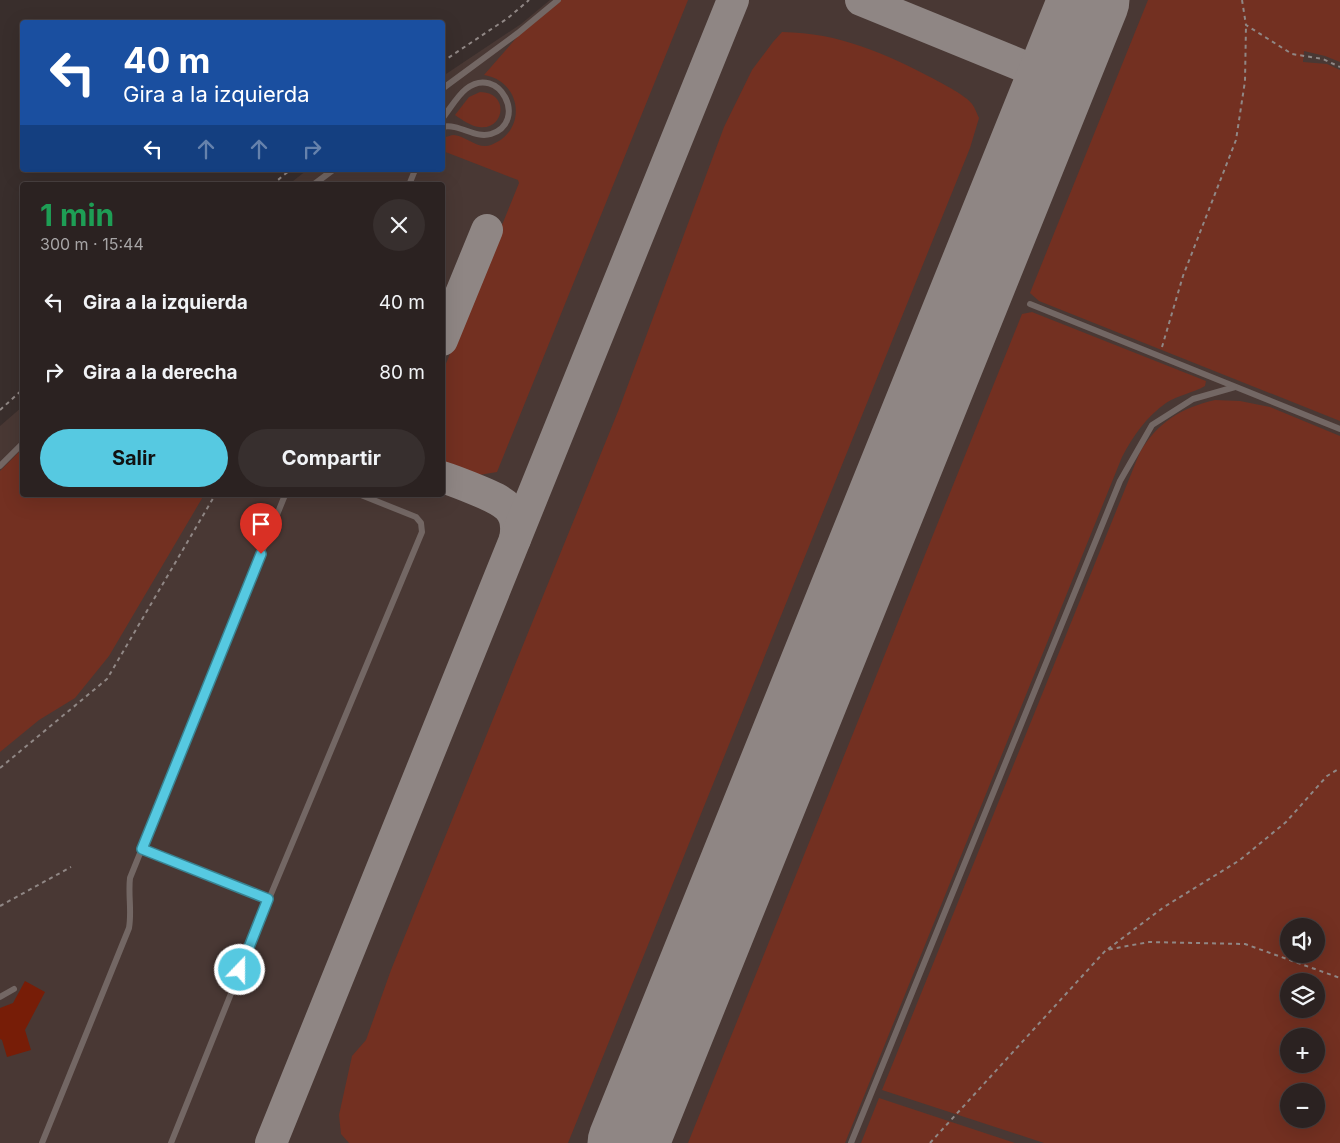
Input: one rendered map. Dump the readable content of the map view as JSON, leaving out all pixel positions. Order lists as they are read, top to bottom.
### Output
{
  "page": {
    "turn": ["40 m", "Gira a la izquierda"],
    "heading": ["1 min", "300 m · 15:44"],
    "list": [
      {
        "name": "Gira a la izquierda",
        "value": "40 m"
      },
      {
        "name": "Gira a la derecha",
        "value": "80 m"
      }
    ],
    "buttons": ["Salir", "Compartir"],
    "map_buttons": ["+", "−"]
  }
}
